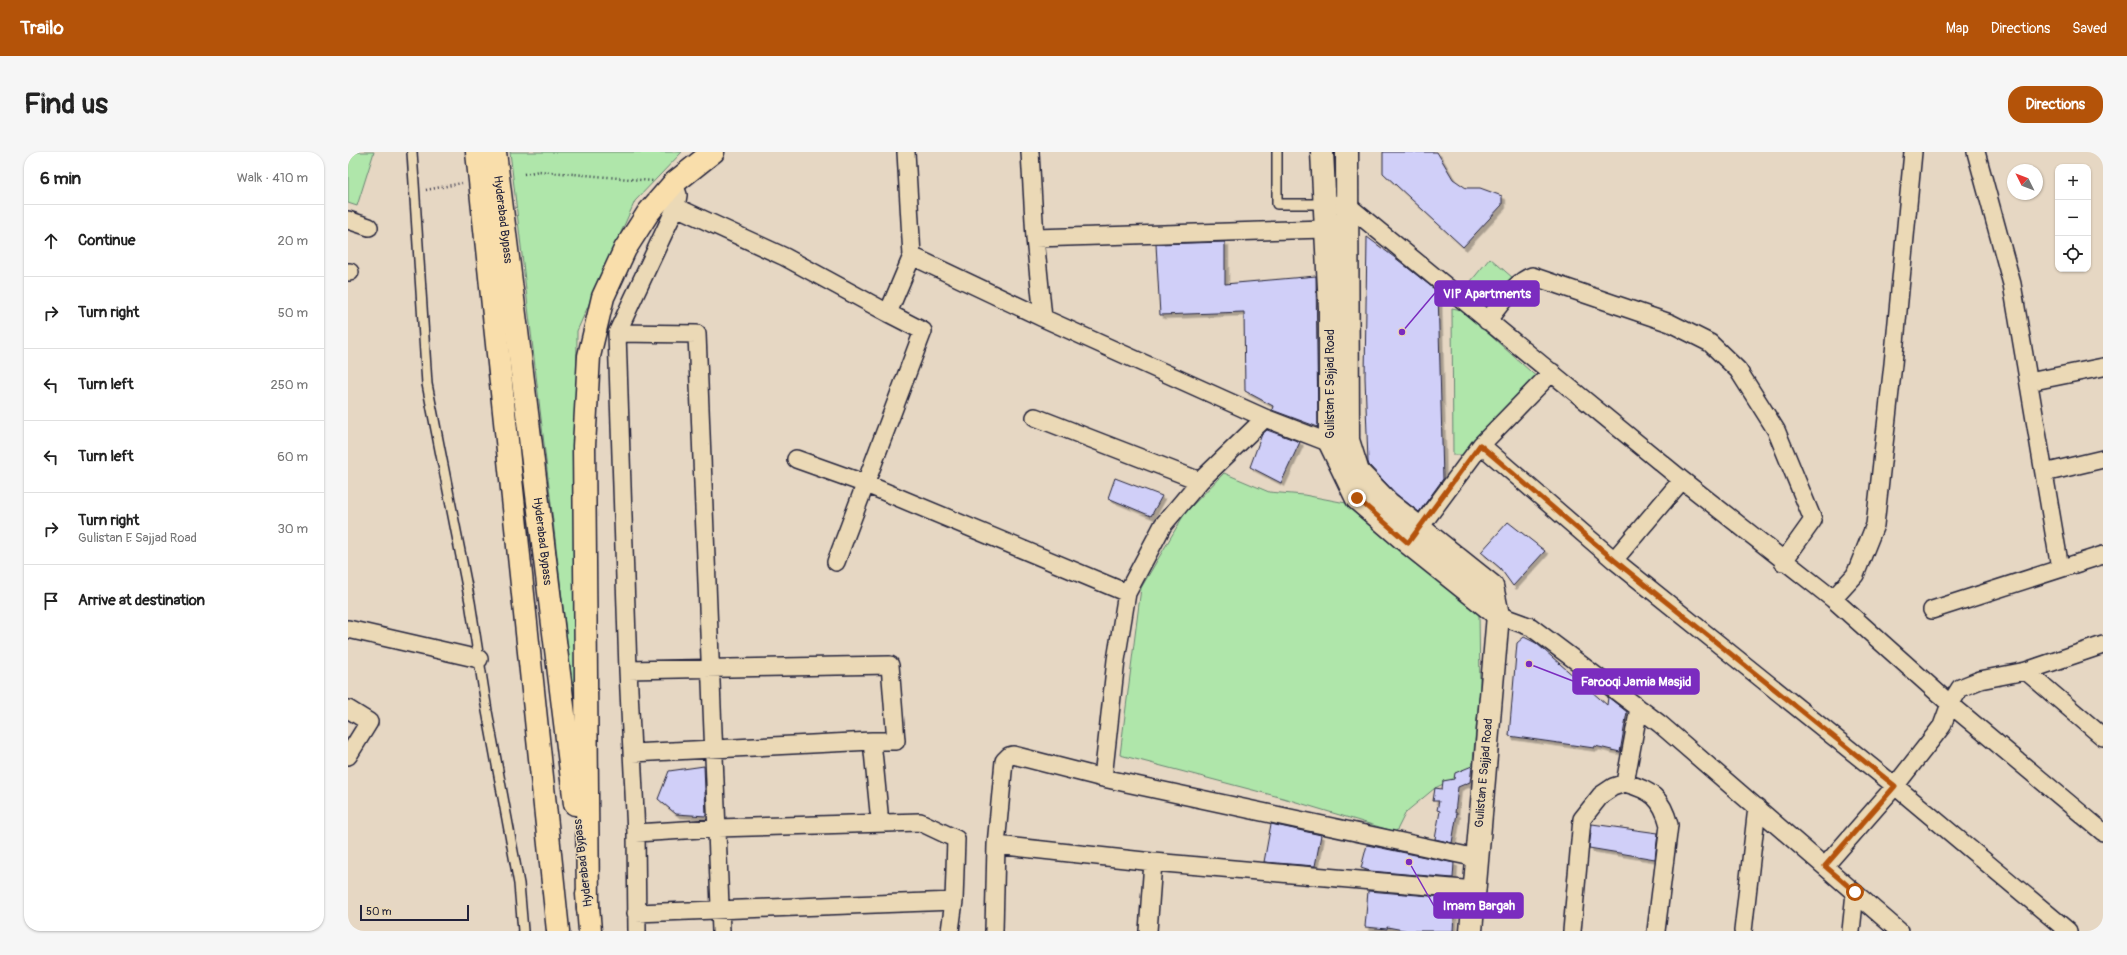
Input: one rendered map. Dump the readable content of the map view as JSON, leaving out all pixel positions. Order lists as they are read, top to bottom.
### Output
{
  "streets": {
    "highway": ["Hyderabad Bypass"],
    "street": ["Gulistan E Sajjad Road"]
  },
  "places": ["VIP Apartments", "Farooqi Jamia Masjid", "Imam Bargah"],
  "scale_bar": "50 m",
  "north": "top left",
  "page": {
    "header": "Trailo",
    "nav": ["Map", "Directions", "Saved"],
    "buttons": "Directions",
    "title": "Find us",
    "heading": ["6 min", "Walk · 410 m"],
    "map_buttons": ["+", "−"],
    "list": [
      ["Continue", "20 m"],
      ["Turn right", "50 m"],
      ["Turn left", "250 m"],
      ["Turn left", "60 m"],
      ["Turn right", "Gulistan E Sajjad Road", "30 m"],
      "Arrive at destination"
    ],
    "scale": "50 m"
  }
}
